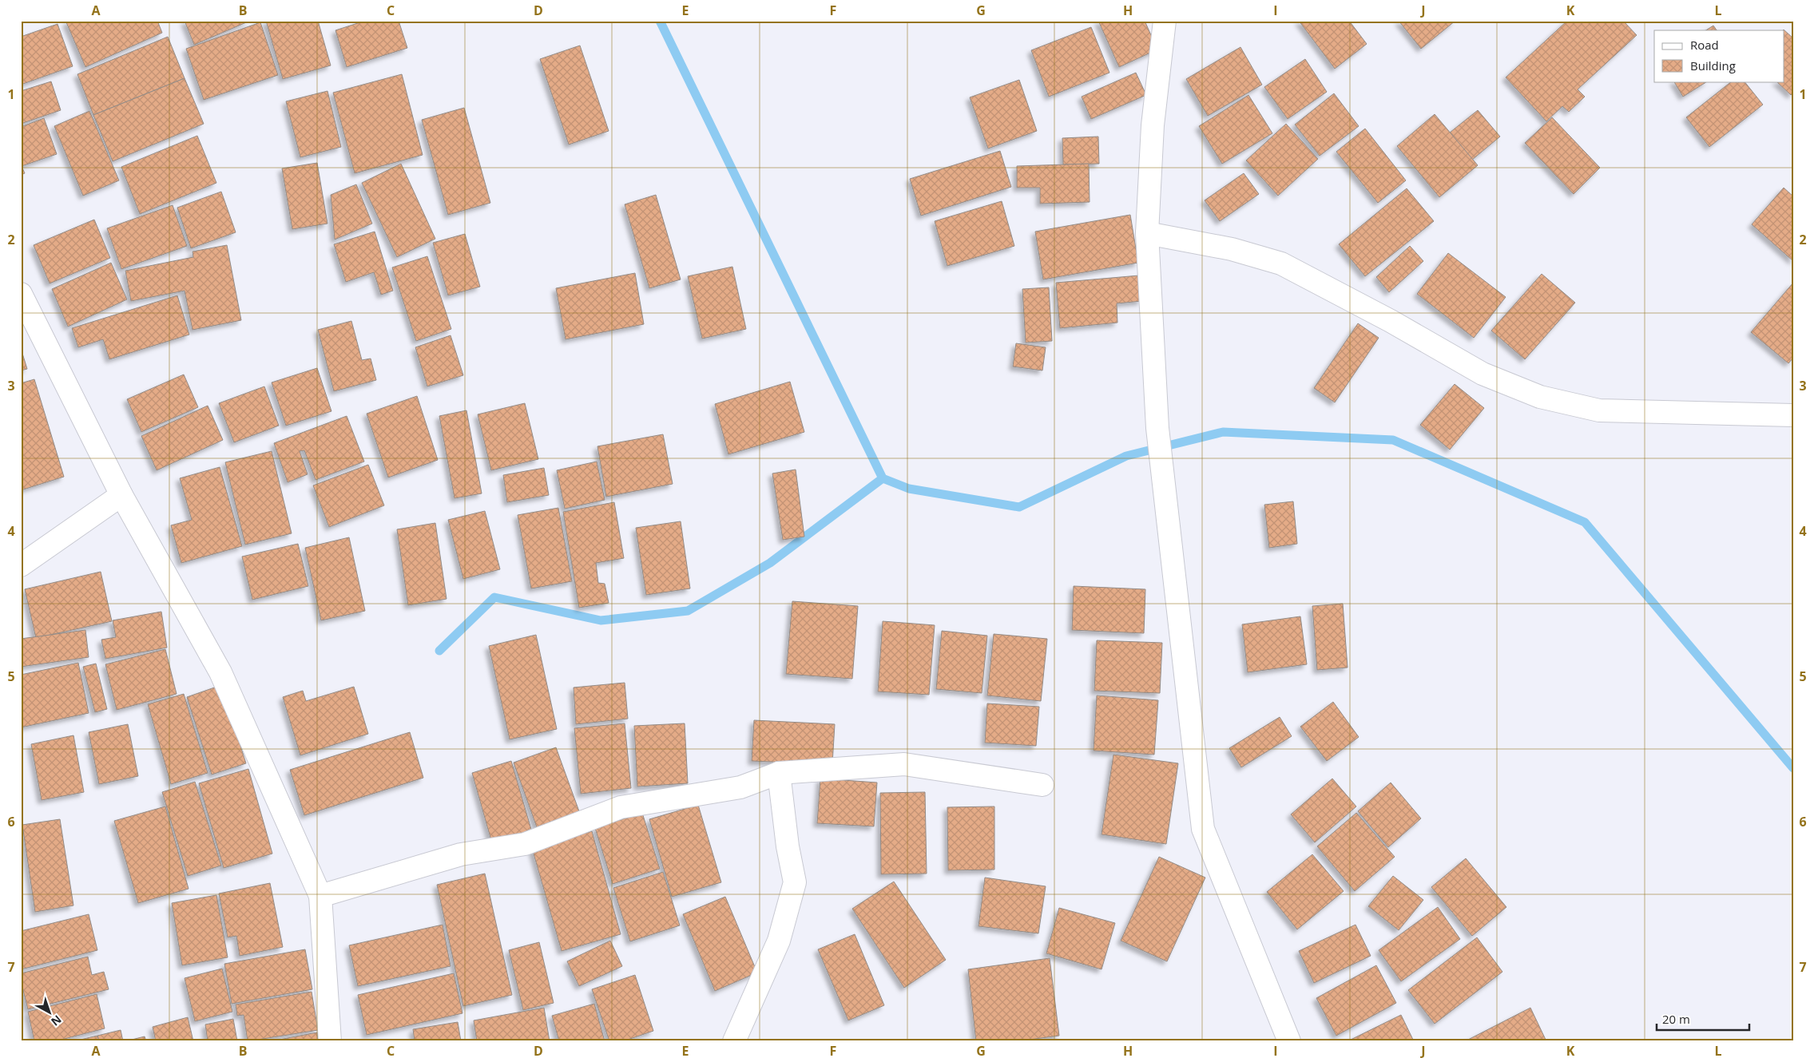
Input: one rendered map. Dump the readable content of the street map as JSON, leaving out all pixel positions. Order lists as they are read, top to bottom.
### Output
{
  "legend": ["Road", "Building"],
  "scale_bar": "20 m",
  "north": "bottom right",
  "grid": {
    "columns": [
      "A",
      "B",
      "C",
      "D",
      "E",
      "F",
      "G",
      "H",
      "I",
      "J",
      "K",
      "L"
    ],
    "rows": [
      "1",
      "2",
      "3",
      "4",
      "5",
      "6",
      "7"
    ]
  }
}
